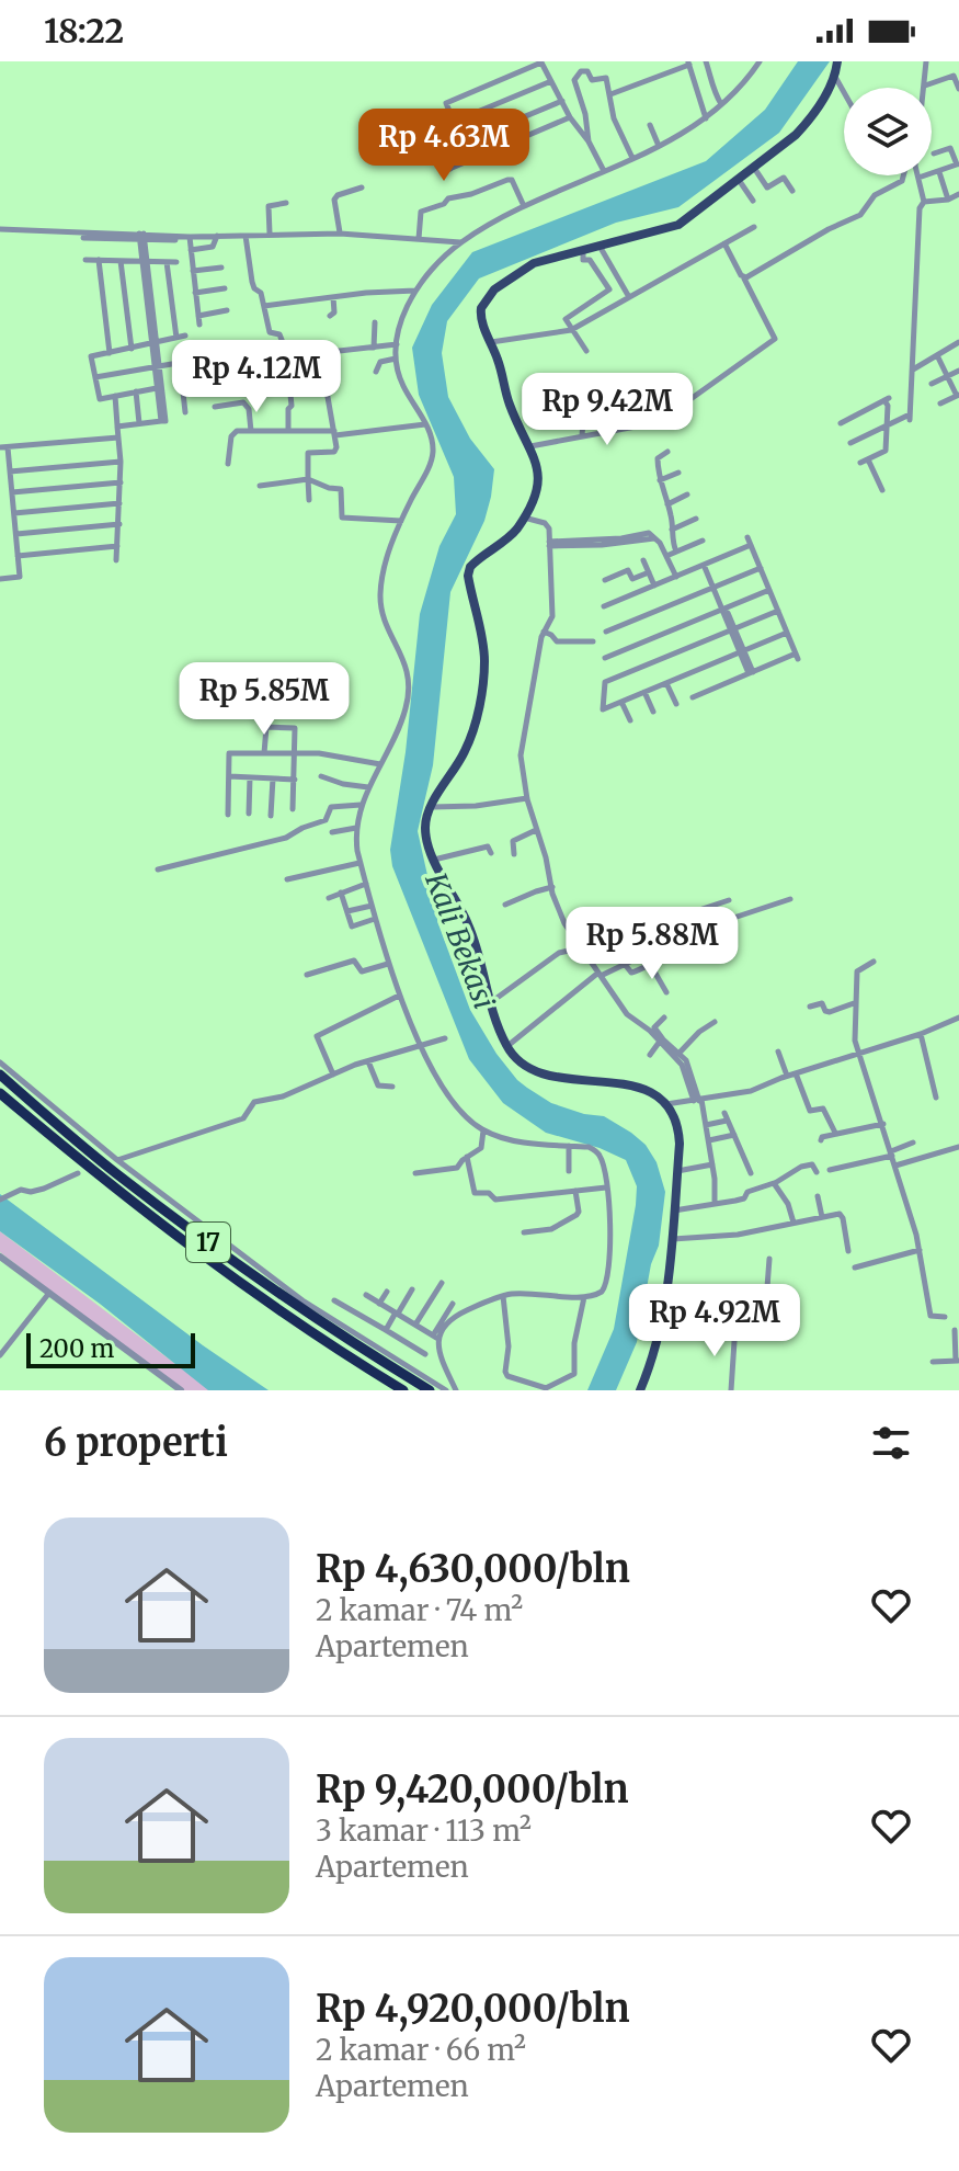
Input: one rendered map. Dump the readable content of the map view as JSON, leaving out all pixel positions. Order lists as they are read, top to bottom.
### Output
{
  "streets": {
    "highway": ["17"]
  },
  "water": ["Kali Bekasi"],
  "scale_bar": "200 m",
  "page": {
    "status": "18:22",
    "price": [
      "Rp 4.63M",
      "Rp 4.12M",
      "Rp 9.42M",
      "Rp 5.85M",
      "Rp 5.88M",
      "Rp 4.92M"
    ],
    "scale": "200 m",
    "heading": "6 properti",
    "list": [
      {
        "name": "Rp 4,630,000/bln",
        "note": "2 kamar · 74 m² · Apartemen"
      },
      {
        "name": "Rp 9,420,000/bln",
        "note": "3 kamar · 113 m² · Apartemen"
      },
      {
        "name": "Rp 4,920,000/bln",
        "note": "2 kamar · 66 m² · Apartemen"
      }
    ]
  }
}
